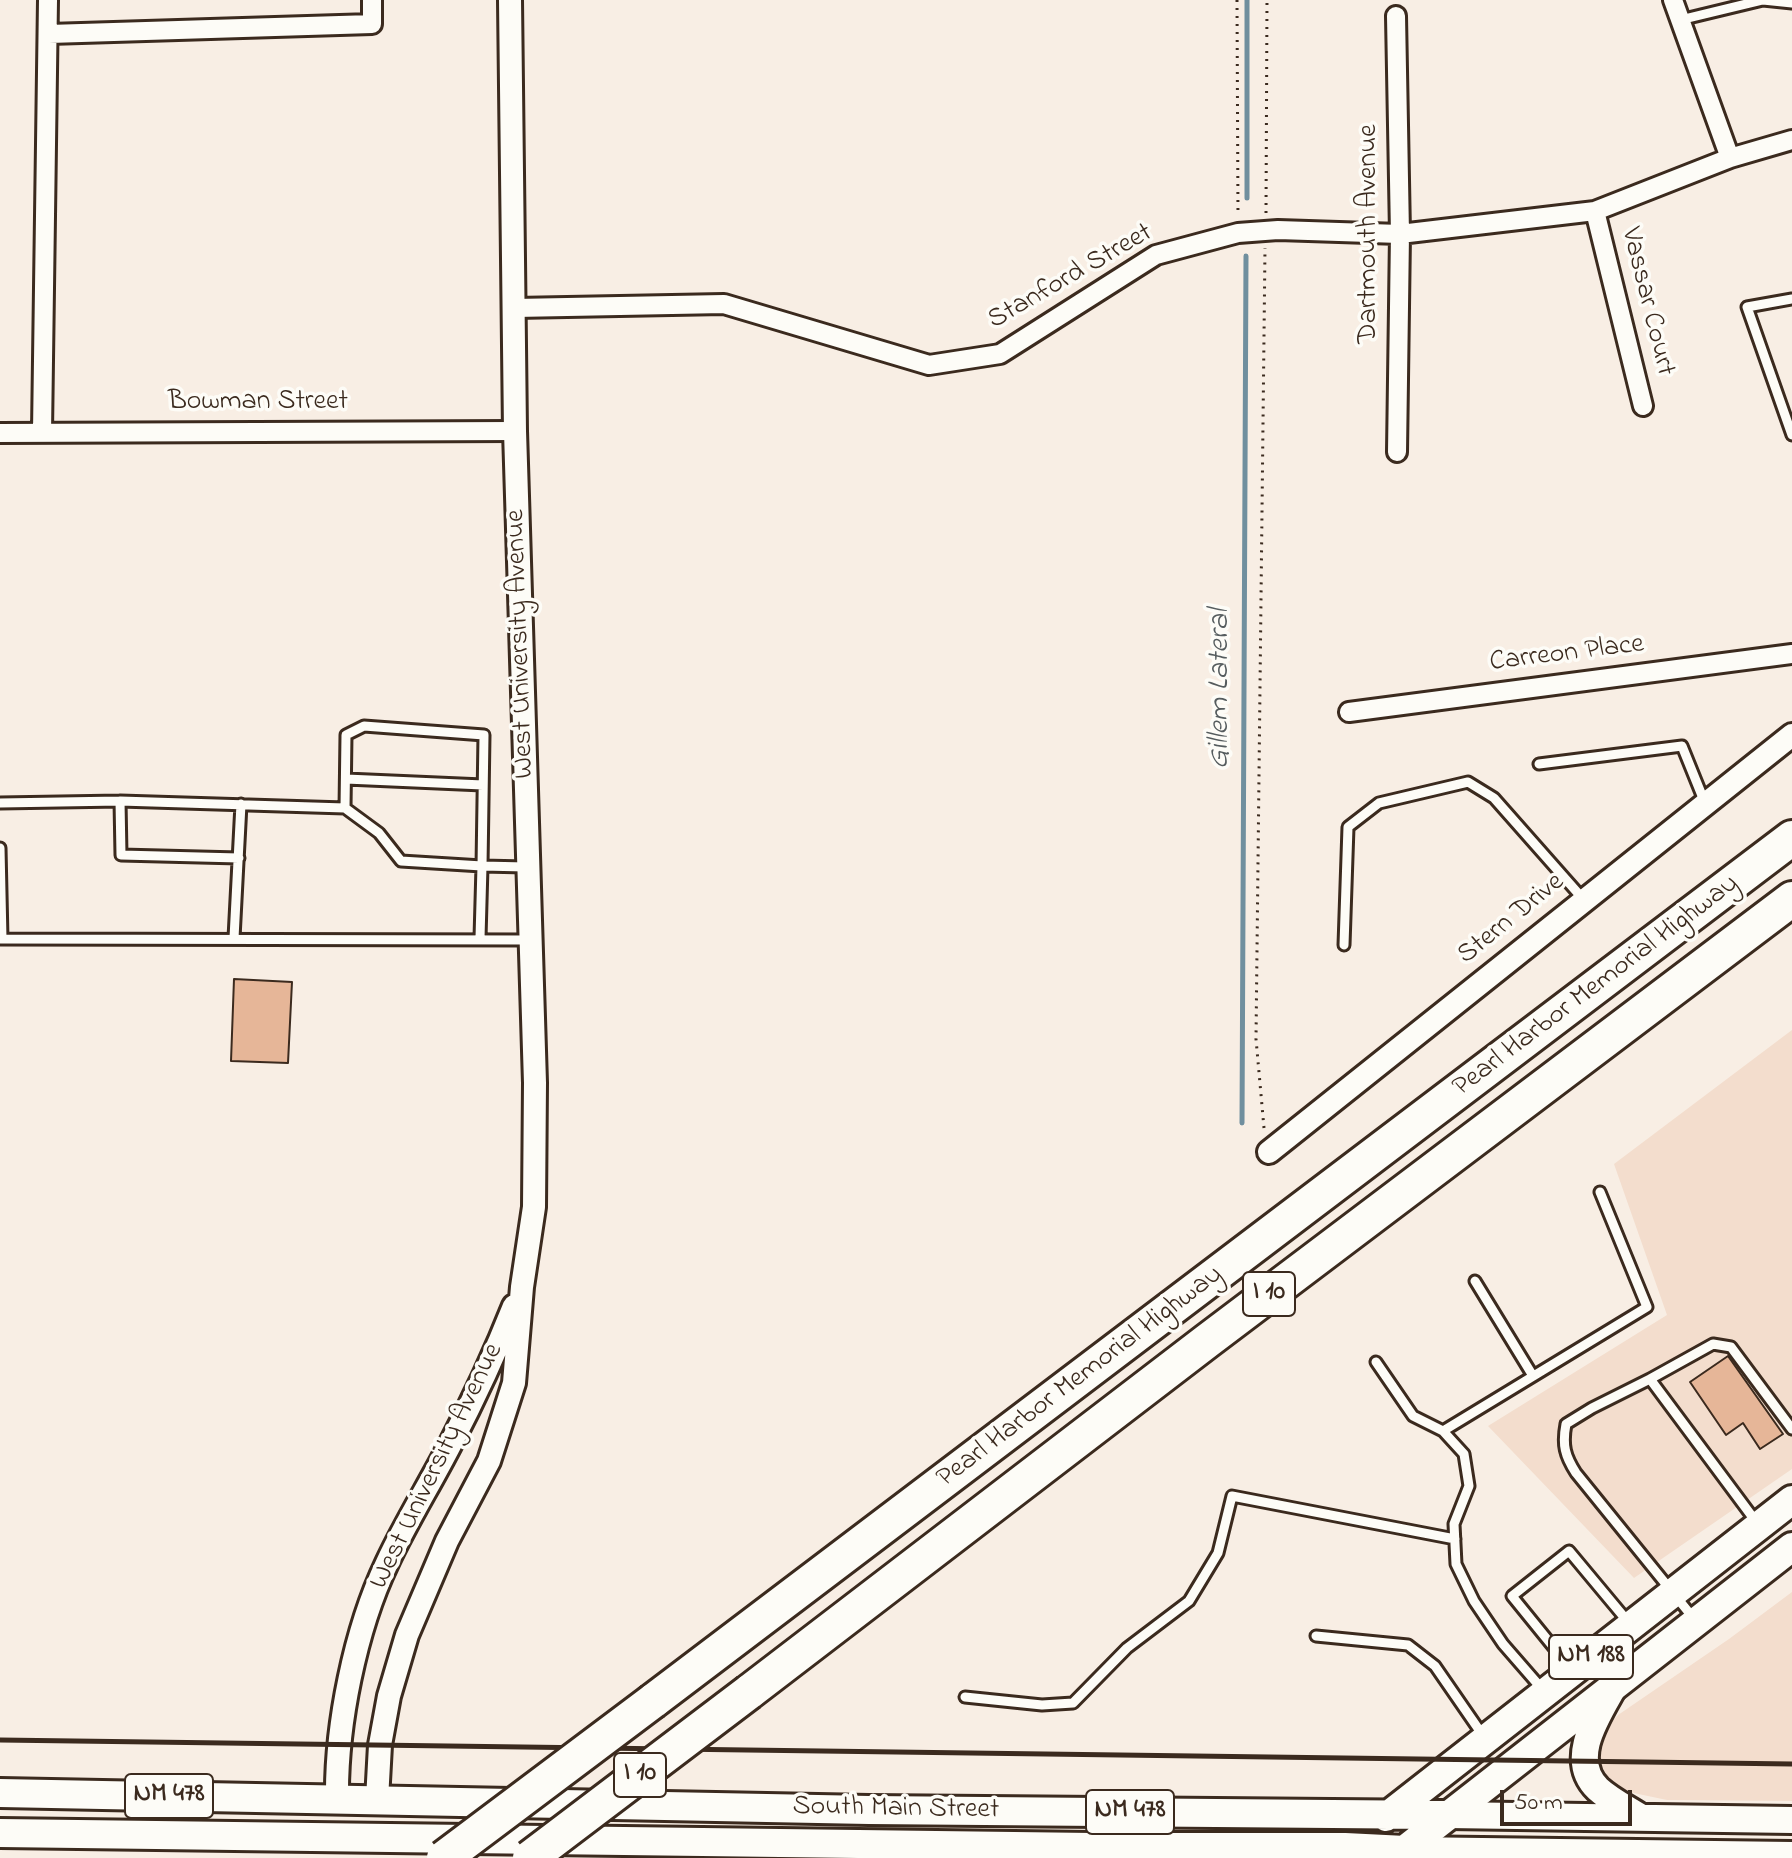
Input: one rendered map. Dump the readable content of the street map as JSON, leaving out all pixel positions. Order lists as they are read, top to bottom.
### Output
{
  "streets": {
    "highway": ["Pearl Harbor Memorial Highway", "I 10"],
    "main road": [
      "West University Avenue",
      "NM 188",
      "NM 478",
      "South Main Street"
    ],
    "street": [
      "Dartmouth Avenue",
      "Stanford Street",
      "Vassar Court",
      "Bowman Street",
      "Carreon Place",
      "Stern Drive"
    ]
  },
  "crossings": [
    ["Dartmouth Avenue", "Stanford Street"],
    ["Stanford Street", "Vassar Court"],
    ["Stanford Street", "West University Avenue"],
    ["Bowman Street", "West University Avenue"],
    ["West University Avenue", "South Main Street"],
    ["NM 188", "South Main Street"]
  ],
  "water": ["Gillem Lateral"],
  "scale_bar": "50 m"
}
